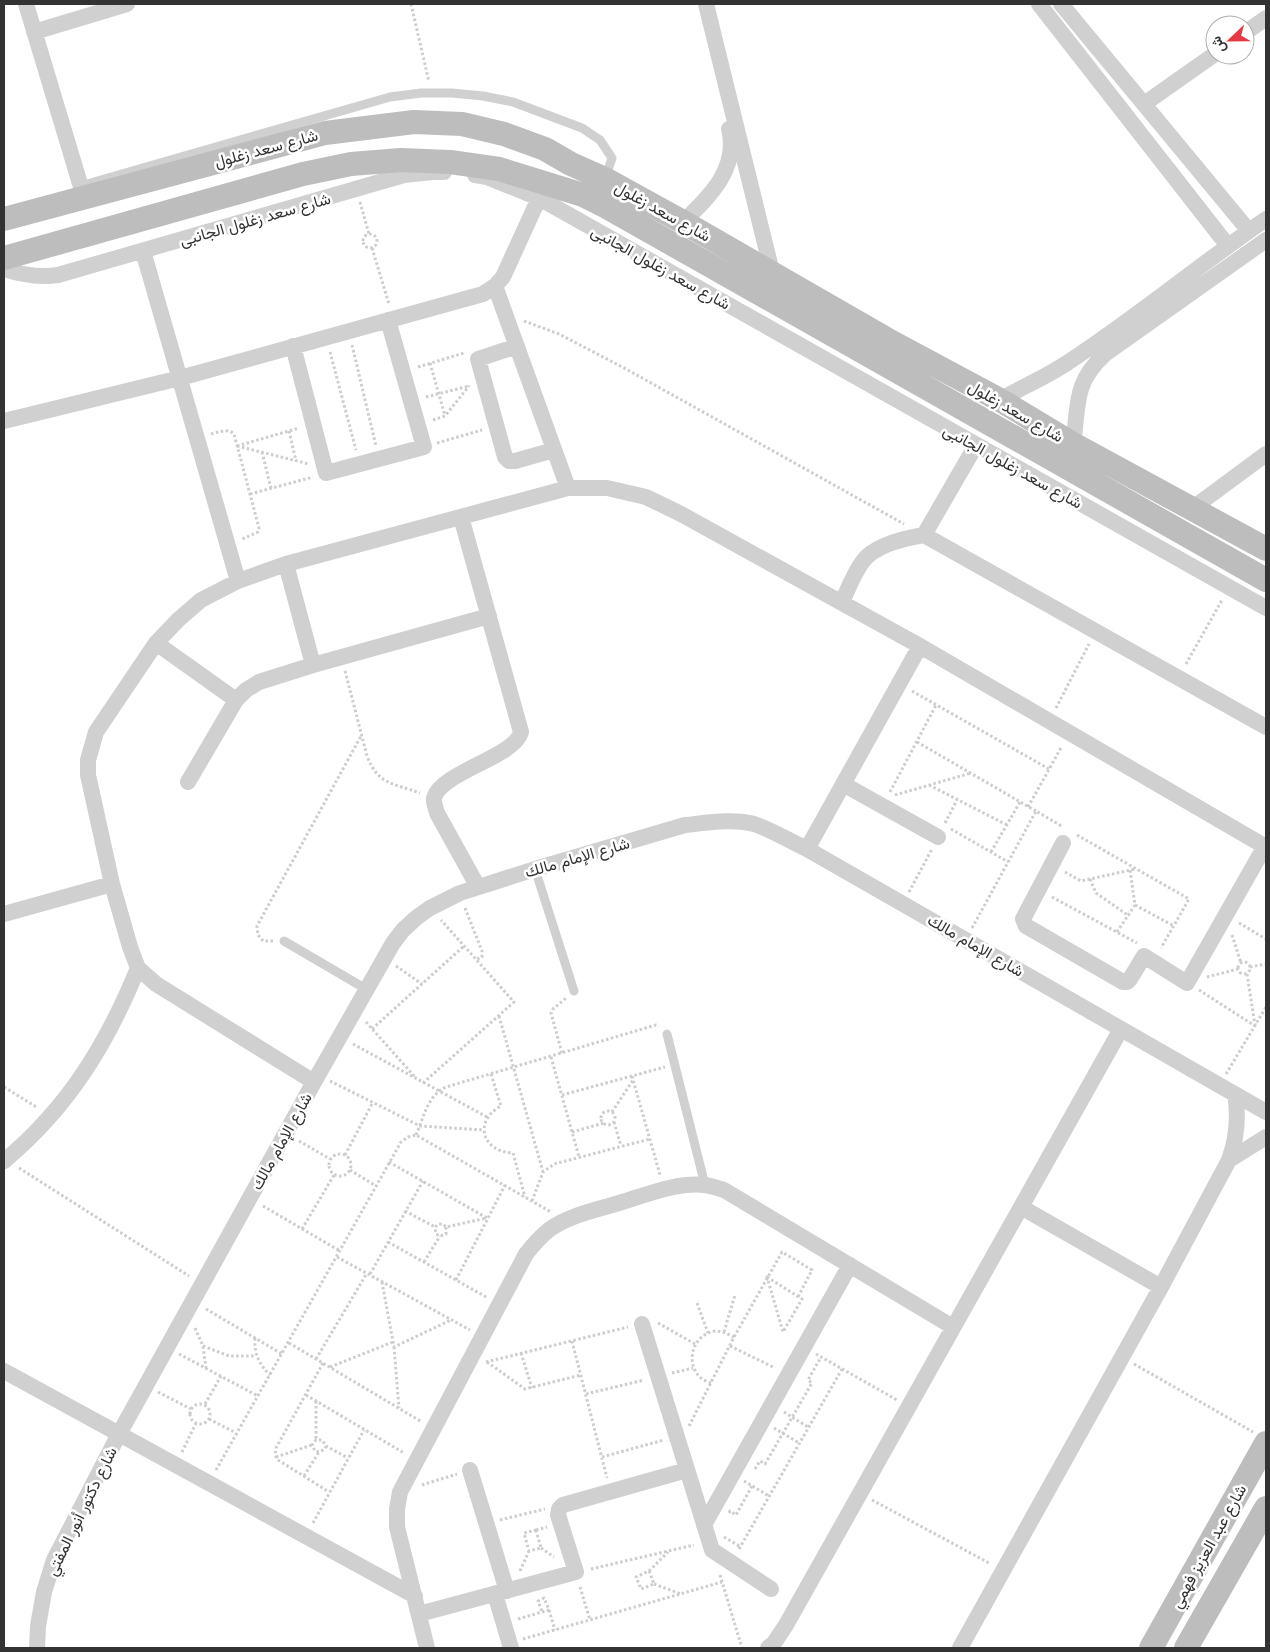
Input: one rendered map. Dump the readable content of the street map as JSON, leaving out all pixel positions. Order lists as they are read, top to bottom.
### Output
{
  "streets": {
    "main road": ["شارع سعد زغلول", "شارع عبد العزيز فهمي"],
    "street": ["شارع سعد زغلول الجانبى", "شارع الإمام مالك", "شارع دكتور أنور المفتي"]
  },
  "crossings": [
    ["شارع الإمام مالك", "شارع دكتور أنور المفتي"]
  ],
  "north": "left"
}
